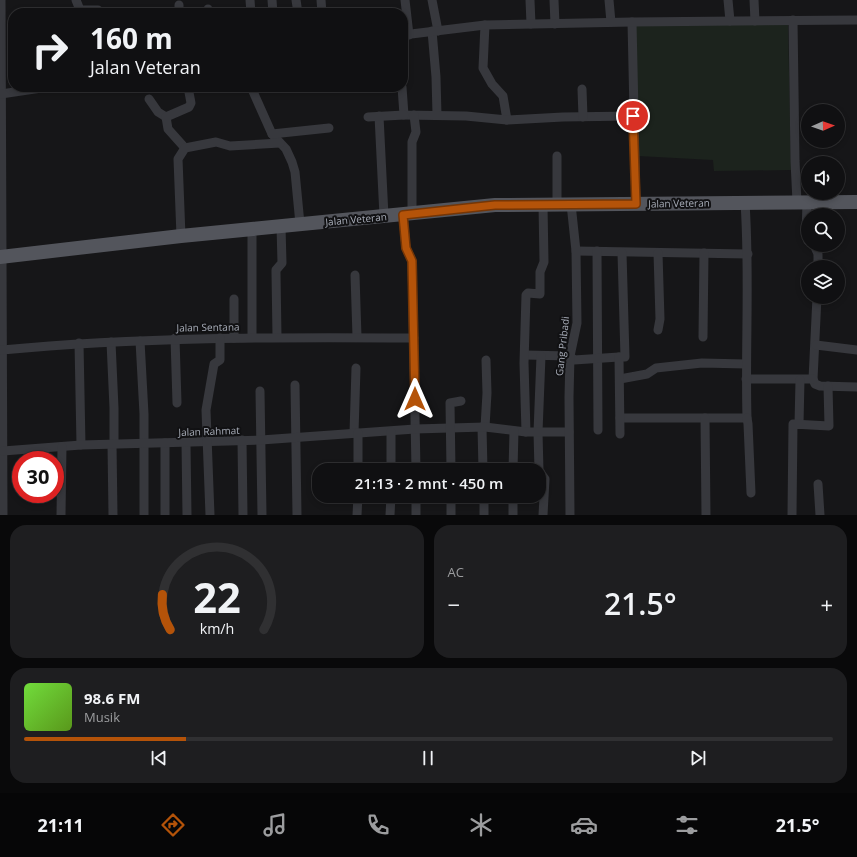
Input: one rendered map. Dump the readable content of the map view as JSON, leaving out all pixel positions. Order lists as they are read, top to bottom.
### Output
{
  "streets": {
    "main road": ["Jalan Veteran"],
    "street": ["Jalan Sentana", "Gang Pribadi", "Jalan Rahmat"]
  },
  "crossings": [
    ["Jalan Veteran", "Gang Pribadi"],
    ["Gang Pribadi", "Jalan Rahmat"]
  ],
  "north": "right",
  "page": {
    "turn": ["160 m", "Jalan Veteran"],
    "limit": "30",
    "trip": "21:13 · 2 mnt · 450 m",
    "tile": "AC",
    "heat": ["−", "21.5°", "+"],
    "song": ["98.6 FM", "Musik"],
    "tabs": ["21:11", "21.5°"],
    "gauge": ["22", "km/h"]
  }
}
